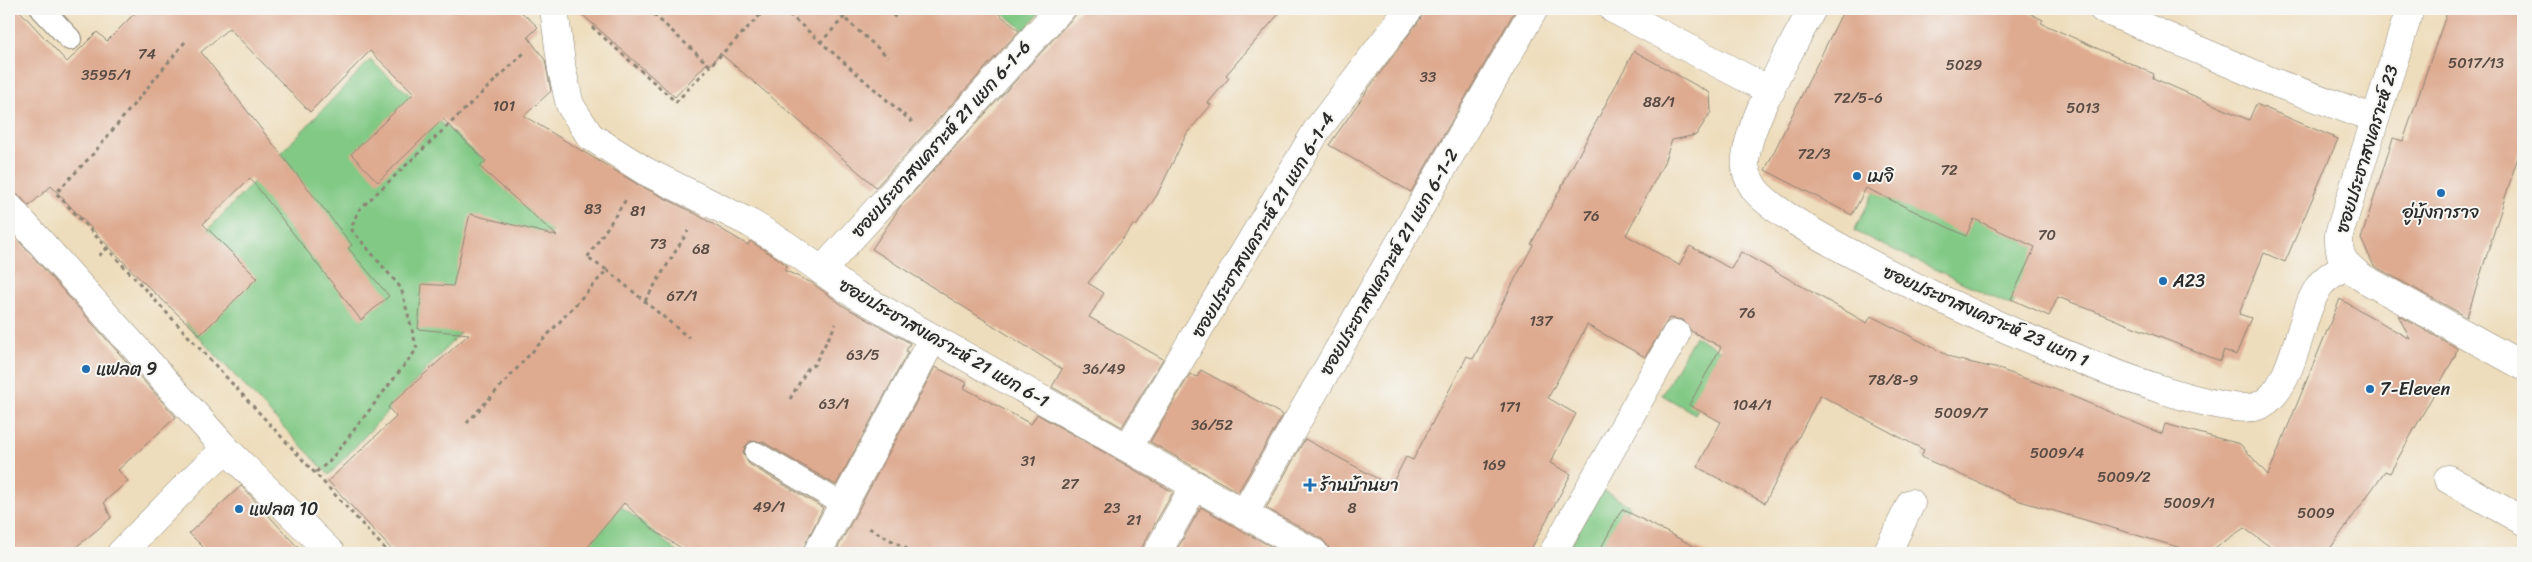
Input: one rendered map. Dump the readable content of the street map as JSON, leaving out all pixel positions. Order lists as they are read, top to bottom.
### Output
{
  "streets": {
    "street": [
      "ซอยประชาสงเคราะห์ 21 แยก 6-1-6",
      "ซอยประชาสงเคราะห์ 23",
      "ซอยประชาสงเคราะห์ 21 แยก 6-1-4",
      "ซอยประชาสงเคราะห์ 21 แยก 6-1-2",
      "ซอยประชาสงเคราะห์ 23 แยก 1",
      "ซอยประชาสงเคราะห์ 21 แยก 6-1"
    ]
  },
  "crossings": [
    ["ซอยประชาสงเคราะห์ 21 แยก 6-1-6", "ซอยประชาสงเคราะห์ 21 แยก 6-1"],
    ["ซอยประชาสงเคราะห์ 23", "ซอยประชาสงเคราะห์ 23 แยก 1"],
    ["ซอยประชาสงเคราะห์ 21 แยก 6-1-4", "ซอยประชาสงเคราะห์ 21 แยก 6-1"],
    ["ซอยประชาสงเคราะห์ 21 แยก 6-1-2", "ซอยประชาสงเคราะห์ 21 แยก 6-1"]
  ],
  "places": {
    "other": [
      "เมจิ",
      "อู่บุ้งการาจ",
      "A23",
      "แฟลต 9",
      "7-Eleven",
      "แฟลต 10"
    ],
    "health": ["ร้านบ้านยา"]
  },
  "house_numbers": [
    "74",
    "5017/13",
    "5029",
    "3595/1",
    "33",
    "72/5-6",
    "88/1",
    "101",
    "5013",
    "72/3",
    "72",
    "83",
    "81",
    "76",
    "70",
    "73",
    "68",
    "67/1",
    "76",
    "137",
    "63/5",
    "36/49",
    "78/8-9",
    "63/1",
    "104/1",
    "171",
    "5009/7",
    "36/52",
    "5009/4",
    "31",
    "169",
    "5009/2",
    "27",
    "5009/1",
    "49/1",
    "23",
    "8",
    "5009",
    "21"
  ]
}
